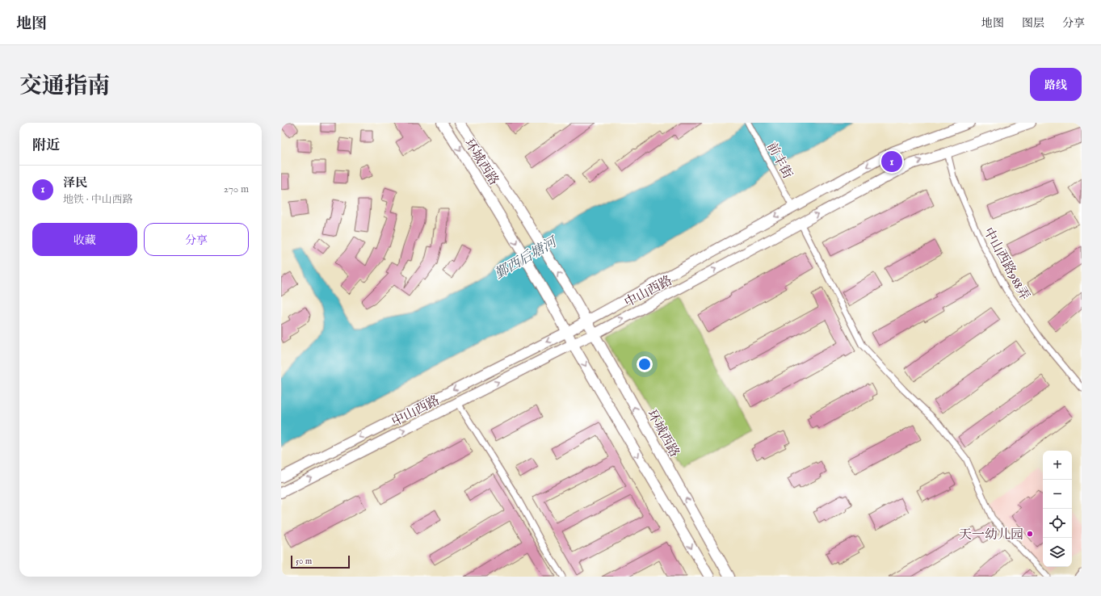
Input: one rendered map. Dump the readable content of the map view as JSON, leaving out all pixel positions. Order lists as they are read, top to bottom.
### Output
{
  "streets": {
    "main road": ["环城西路", "中山西路"],
    "street": ["前丰街", "中山西路988弄"]
  },
  "crossings": [
    ["前丰街", "中山西路"],
    ["环城西路", "中山西路"],
    ["中山西路988弄", "中山西路"]
  ],
  "water": ["鄞西后塘河"],
  "places": ["天一幼儿园"],
  "scale_bar": "50 m",
  "page": {
    "header": "地图",
    "nav": ["地图", "图层", "分享"],
    "title": "交通指南",
    "buttons": [
      "路线",
      ["收藏", "分享"]
    ],
    "heading": "附近",
    "pins": "1",
    "list": [
      {
        "mark": "1",
        "name": "泽民",
        "note": "地铁 · 中山西路",
        "value": "270 m"
      }
    ],
    "map_buttons": ["+", "−"],
    "scale": "50 m"
  }
}
